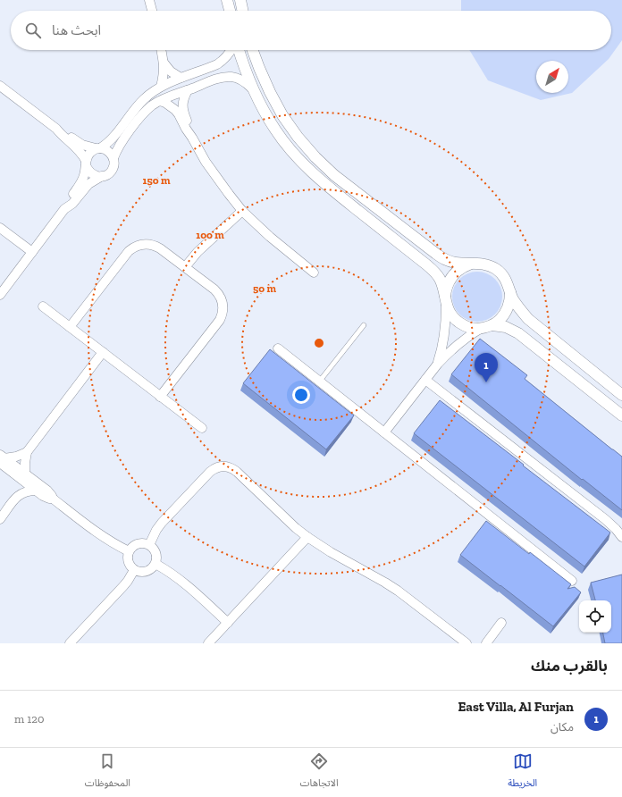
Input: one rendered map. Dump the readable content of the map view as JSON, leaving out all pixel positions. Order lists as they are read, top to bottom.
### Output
{
  "north": "top right",
  "page": {
    "search": "ابحث هنا",
    "pins": "1",
    "heading": "بالقرب منك",
    "list": [
      {
        "mark": "1",
        "name": "East Villa, Al Furjan",
        "note": "مكان",
        "value": "120 m"
      }
    ],
    "nav": ["الخريطة", "الاتجاهات", "المحفوظات"]
  },
  "rings": ["150 m", "100 m", "50 m"]
}
